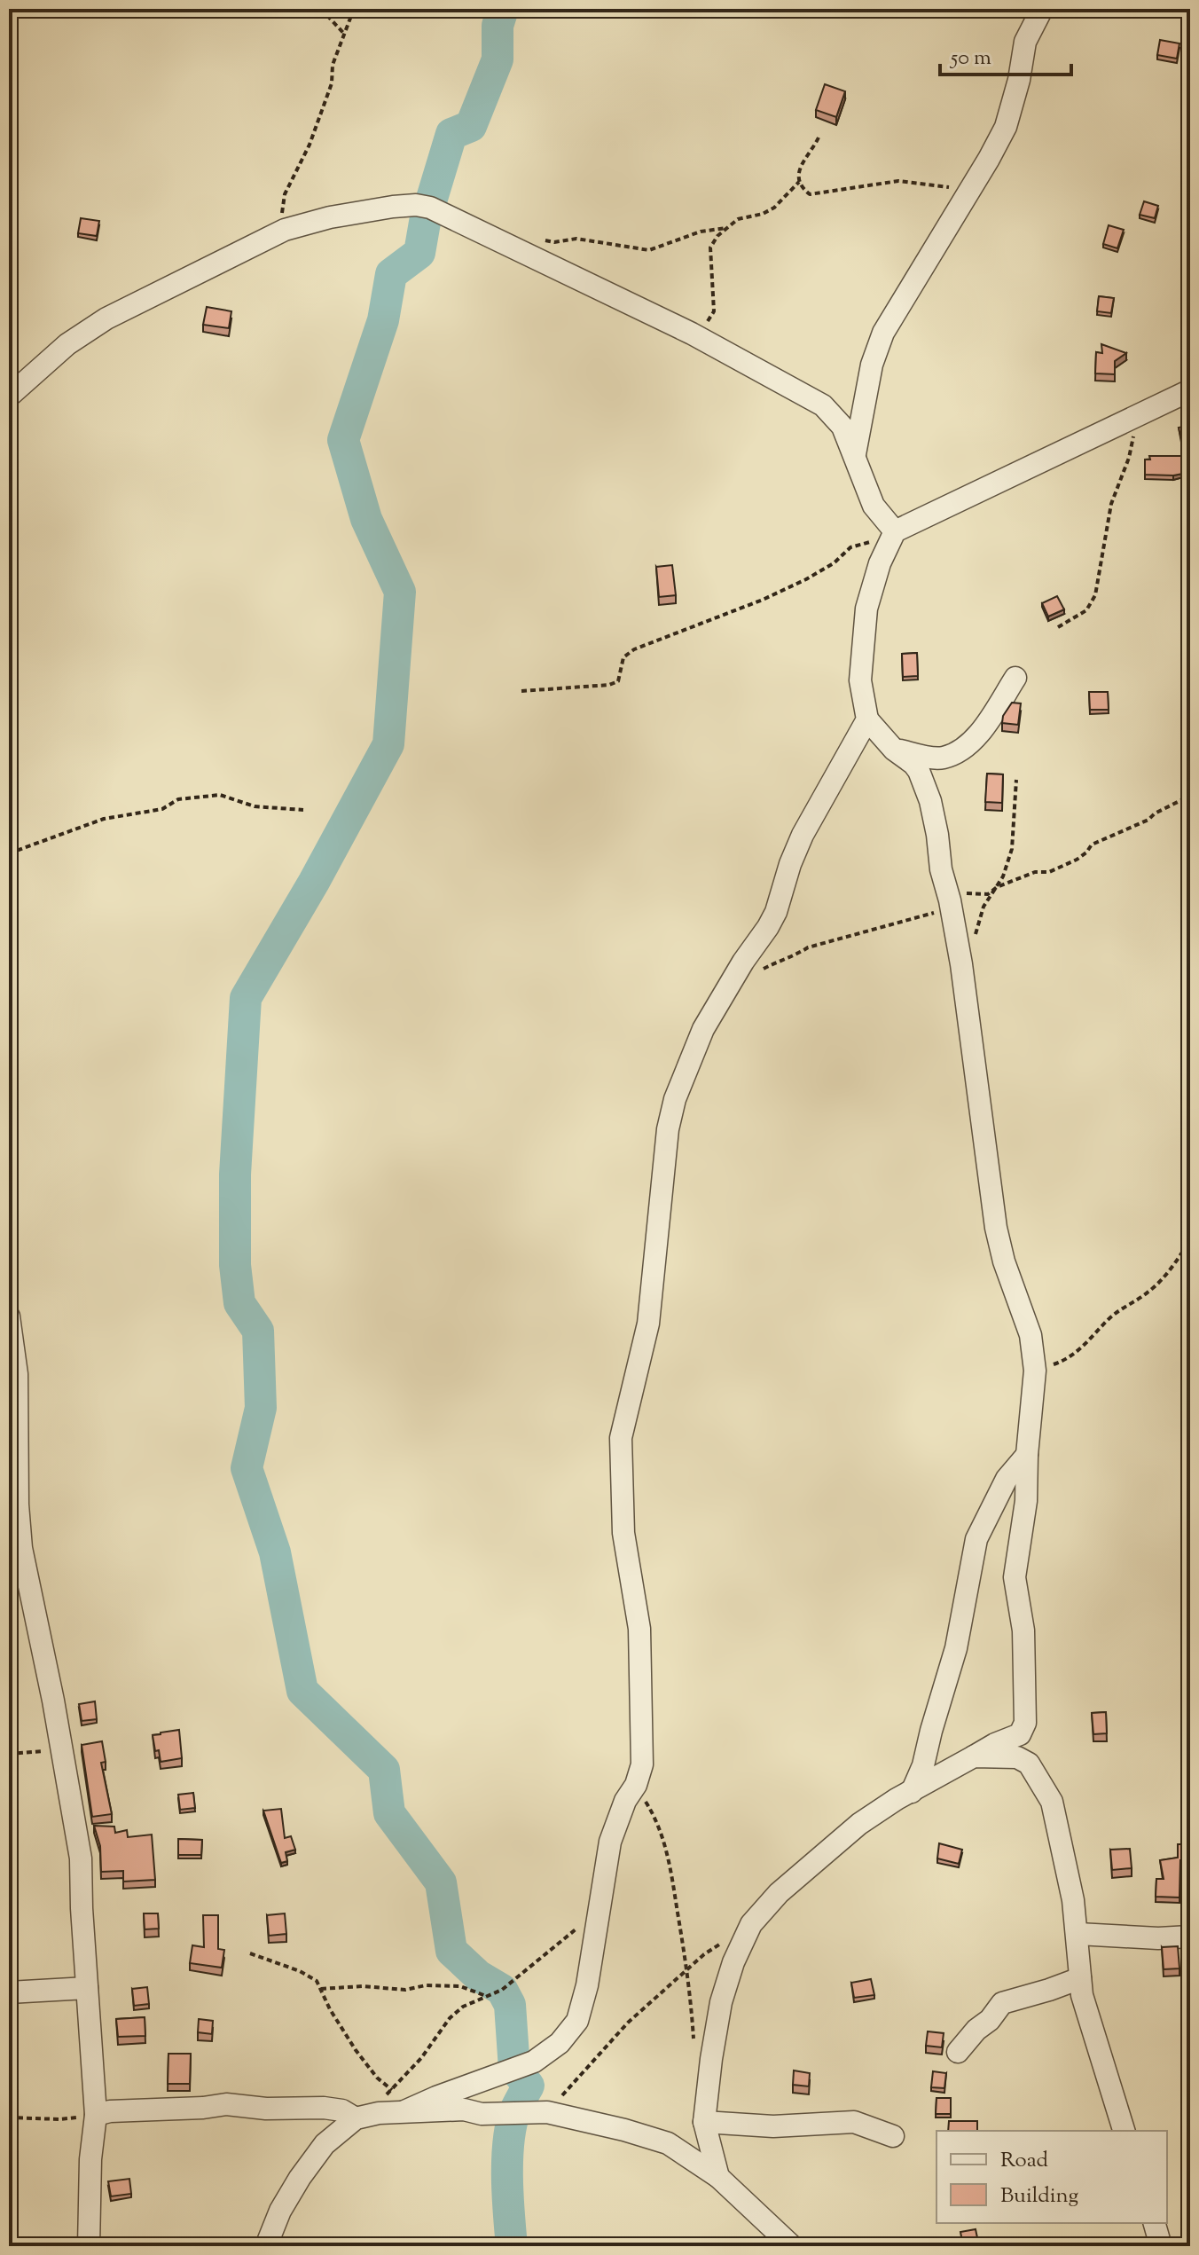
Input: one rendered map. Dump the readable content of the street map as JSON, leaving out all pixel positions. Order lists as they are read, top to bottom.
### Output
{
  "legend": ["Road", "Building"],
  "scale_bar": "50 m"
}
